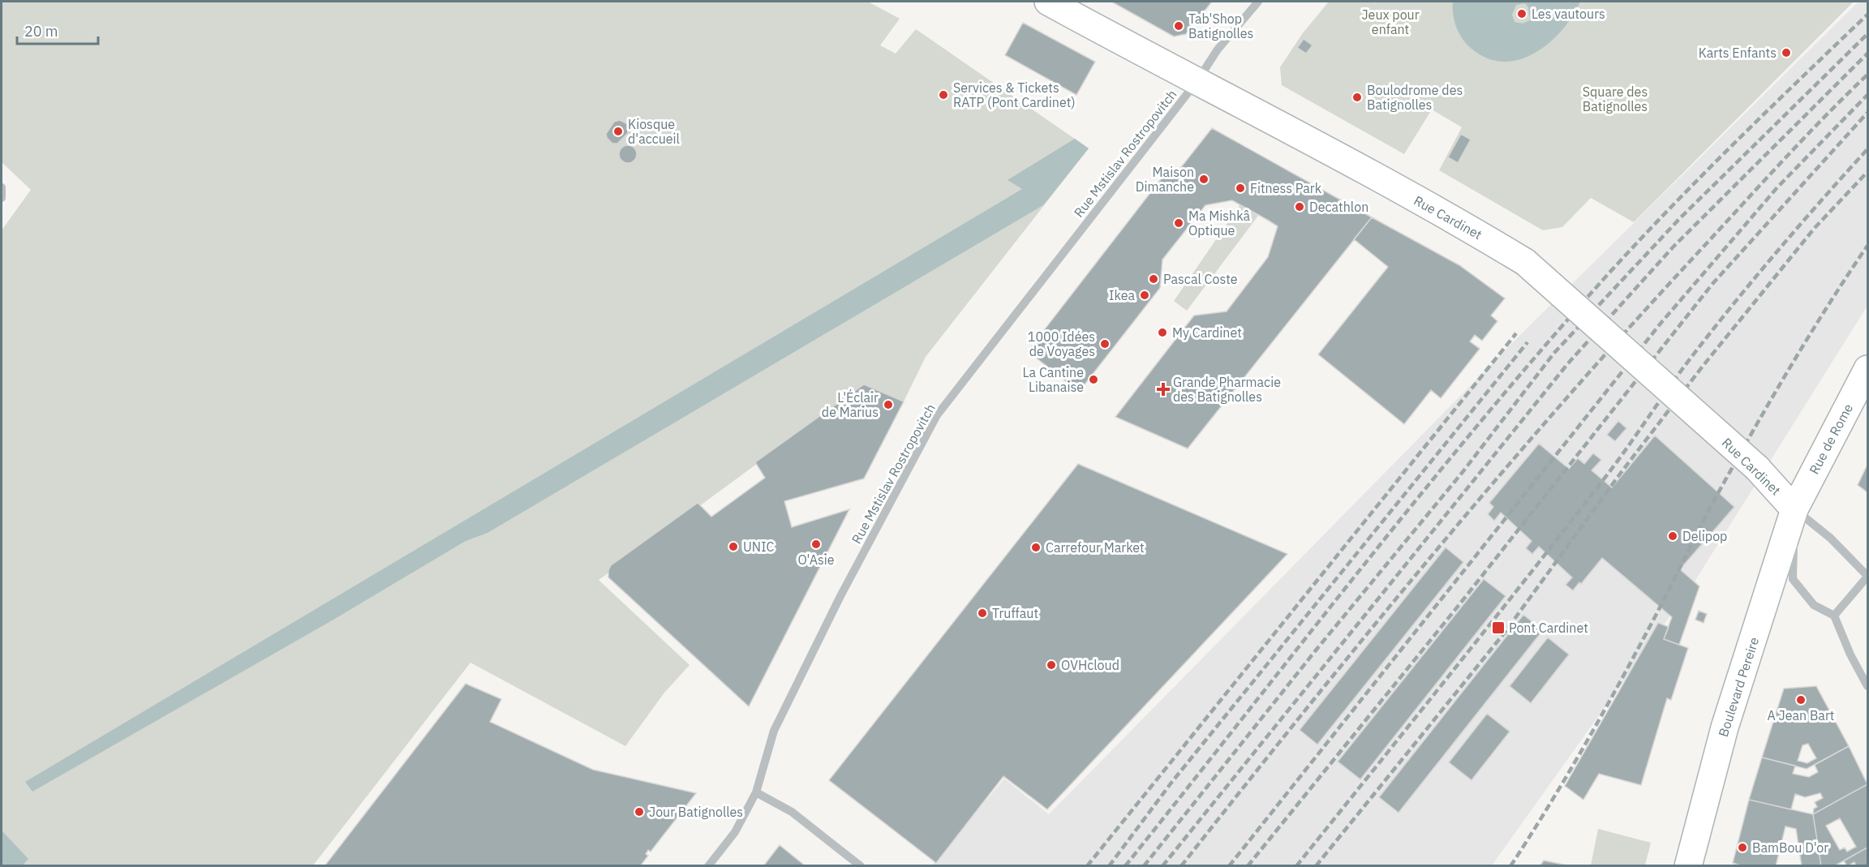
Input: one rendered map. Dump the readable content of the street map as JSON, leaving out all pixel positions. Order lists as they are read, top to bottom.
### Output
{
  "streets": {
    "main road": ["Rue Cardinet", "Rue de Rome", "Boulevard Pereire"],
    "street": ["Rue Mstislav Rostropovitch"]
  },
  "crossings": [
    ["Rue Mstislav Rostropovitch", "Rue Cardinet"],
    ["Rue Cardinet", "Rue de Rome"],
    ["Rue Cardinet", "Boulevard Pereire"],
    ["Rue de Rome", "Boulevard Pereire"]
  ],
  "parks": ["Jeux pour enfant", "Square des Batignolles"],
  "places": {
    "other": [
      "Les vautours",
      "Tab'Shop Batignolles",
      "Karts Enfants",
      "Services & Tickets RATP (Pont Cardinet)",
      "Boulodrome des Batignolles",
      "Kiosque d'accueil",
      "Maison Dimanche",
      "Fitness Park",
      "Decathlon",
      "Ma Mishkâ Optique",
      "Pascal Coste",
      "Ikea",
      "My Cardinet",
      "1000 Idées de Voyages",
      "La Cantine Libanaise",
      "L'Éclair de Marius",
      "Delipop",
      "O'Asie",
      "UNIC",
      "Carrefour Market",
      "Truffaut",
      "OVHcloud",
      "A Jean Bart",
      "Jour Batignolles",
      "BamBou D'or"
    ],
    "health": ["Grande Pharmacie des Batignolles"],
    "transit": ["Pont Cardinet"]
  },
  "scale_bar": "20 m"
}
